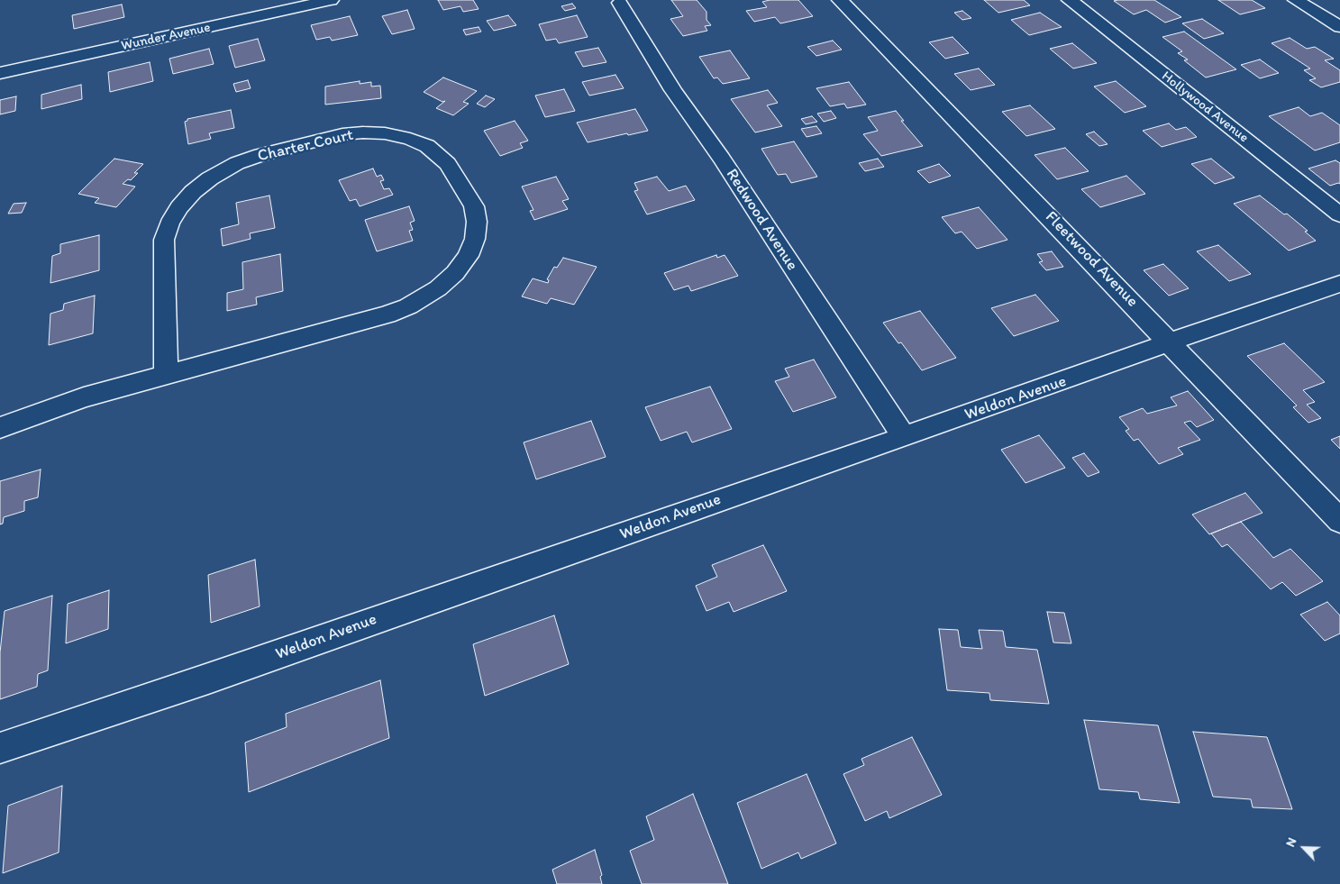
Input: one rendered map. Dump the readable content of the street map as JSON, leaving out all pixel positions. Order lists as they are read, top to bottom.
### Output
{
  "streets": {
    "street": [
      "Wunder Avenue",
      "Hollywood Avenue",
      "Charter Court",
      "Redwood Avenue",
      "Fleetwood Avenue",
      "Weldon Avenue"
    ]
  },
  "crossings": [
    ["Redwood Avenue", "Weldon Avenue"],
    ["Fleetwood Avenue", "Weldon Avenue"]
  ],
  "north": "top left"
}
